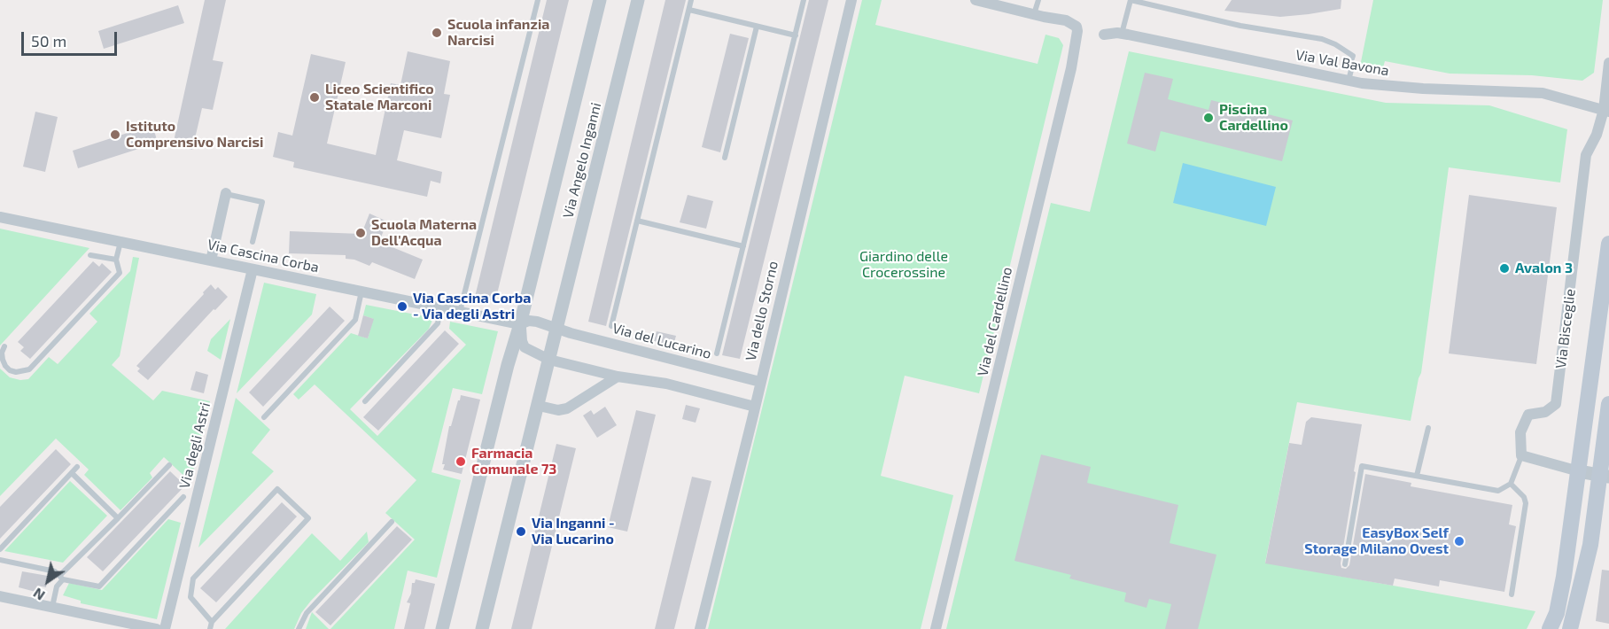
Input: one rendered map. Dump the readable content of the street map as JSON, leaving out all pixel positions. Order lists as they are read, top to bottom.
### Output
{
  "streets": {
    "street": [
      "Via Val Bavona",
      "Via Angelo Inganni",
      "Via Cascina Corba",
      "Via dello Storno",
      "Via del Cardellino",
      "Via Bisceglie",
      "Via del Lucarino",
      "Via degli Astri"
    ]
  },
  "crossings": [
    ["Via Val Bavona", "Via Bisceglie"],
    ["Via Angelo Inganni", "Via Cascina Corba"],
    ["Via Angelo Inganni", "Via del Lucarino"],
    ["Via Cascina Corba", "Via degli Astri"],
    ["Via dello Storno", "Via del Lucarino"]
  ],
  "parks": ["Giardino delle Crocerossine"],
  "places": [
    "Scuola infanzia Narcisi",
    "Liceo Scientifico Statale Marconi",
    "Piscina Cardellino",
    "Istituto Comprensivo Narcisi",
    "Scuola Materna Dell'Acqua",
    "Avalon 3",
    "Via Cascina Corba - Via degli Astri",
    "Farmacia Comunale 73",
    "Via Inganni - Via Lucarino",
    "EasyBox Self Storage Milano Ovest"
  ],
  "scale_bar": "50 m",
  "north": "bottom left"
}
